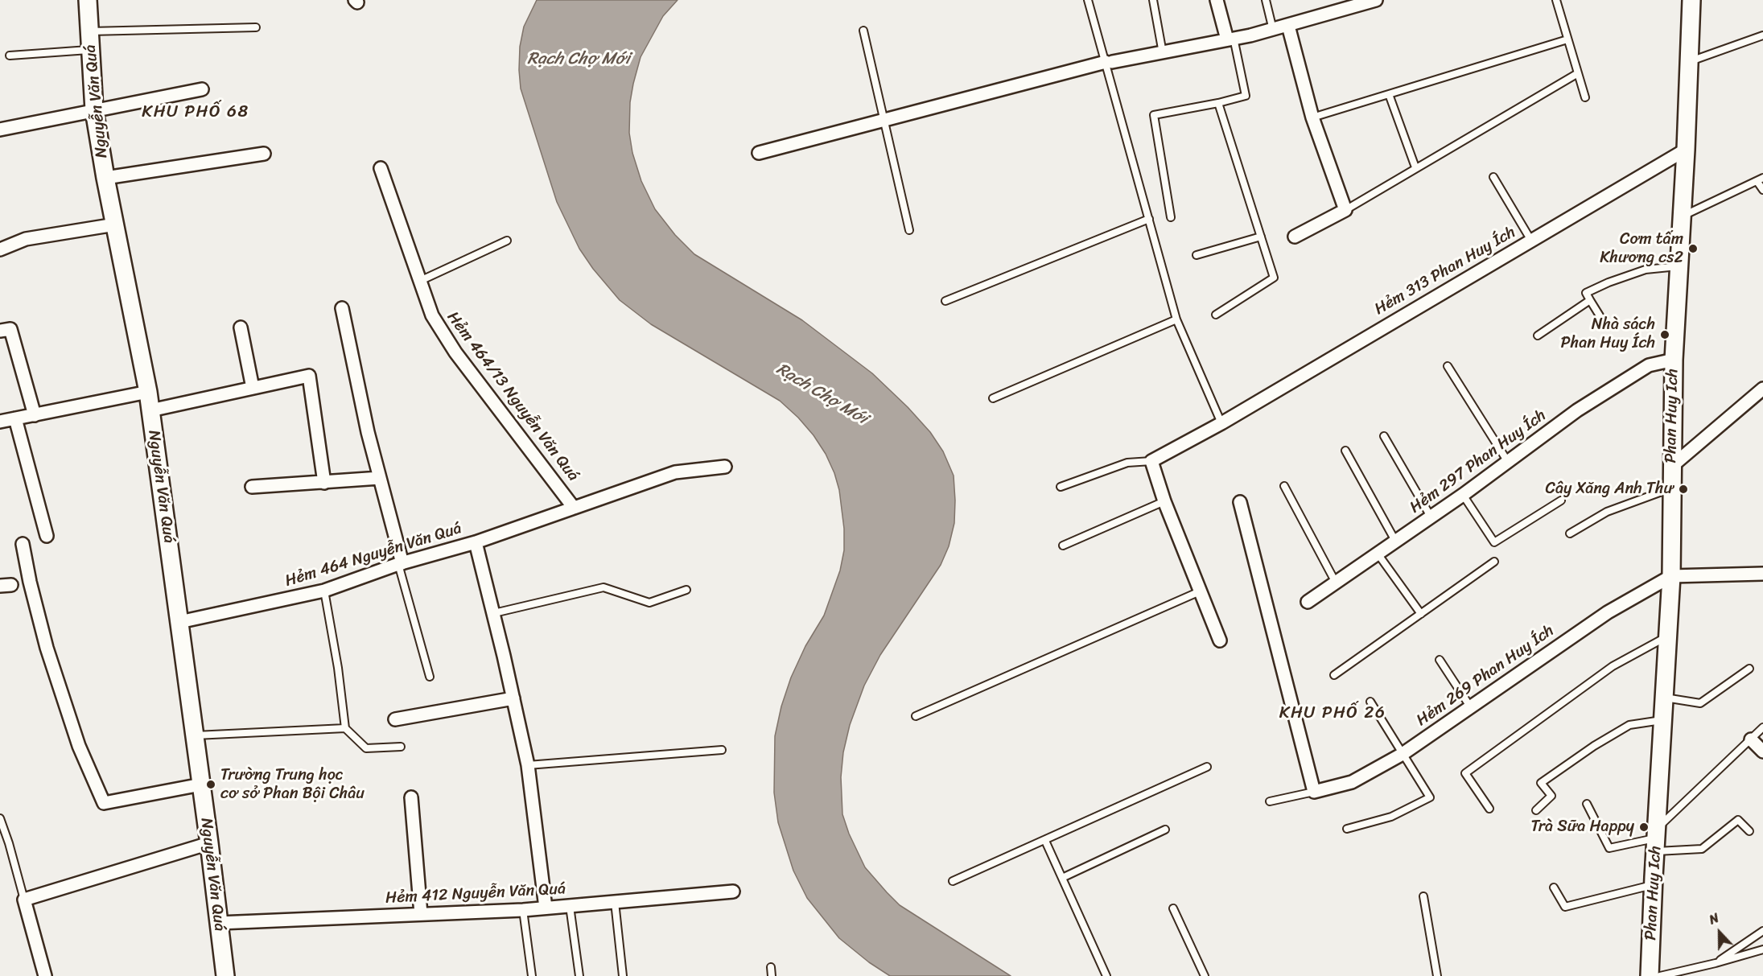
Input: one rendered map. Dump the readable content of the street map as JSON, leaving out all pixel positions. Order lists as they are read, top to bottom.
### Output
{
  "streets": {
    "main road": ["Nguyễn Văn Quá", "Phan Huy Ich"],
    "street": [
      "Hẻm 313 Phan Huy Ích",
      "Hẻm 464/13 Nguyễn Văn Quá",
      "Hẻm 297 Phan Huy Ích",
      "Hẻm 464 Nguyễn Văn Quá",
      "Hẻm 269 Phan Huy Ích",
      "Hẻm 412 Nguyễn Văn Quá"
    ]
  },
  "crossings": [
    ["Nguyễn Văn Quá", "Hẻm 464 Nguyễn Văn Quá"],
    ["Nguyễn Văn Quá", "Hẻm 412 Nguyễn Văn Quá"],
    ["Hẻm 313 Phan Huy Ích", "Phan Huy Ich"],
    ["Hẻm 464/13 Nguyễn Văn Quá", "Hẻm 464 Nguyễn Văn Quá"],
    ["Phan Huy Ich", "Hẻm 297 Phan Huy Ích"],
    ["Phan Huy Ich", "Hẻm 269 Phan Huy Ích"]
  ],
  "districts": ["KHU PHỐ 68", "KHU PHỐ 26"],
  "water": ["Rạch Chợ Mới"],
  "places": [
    "Cơm tấm Khương cs2",
    "Nhà sách Phan Huy Ích",
    "Cây Xăng Anh Thư",
    "Trường Trung học cơ sở Phan Bội Châu",
    "Trà Sữa Happy"
  ],
  "north": "top"
}
